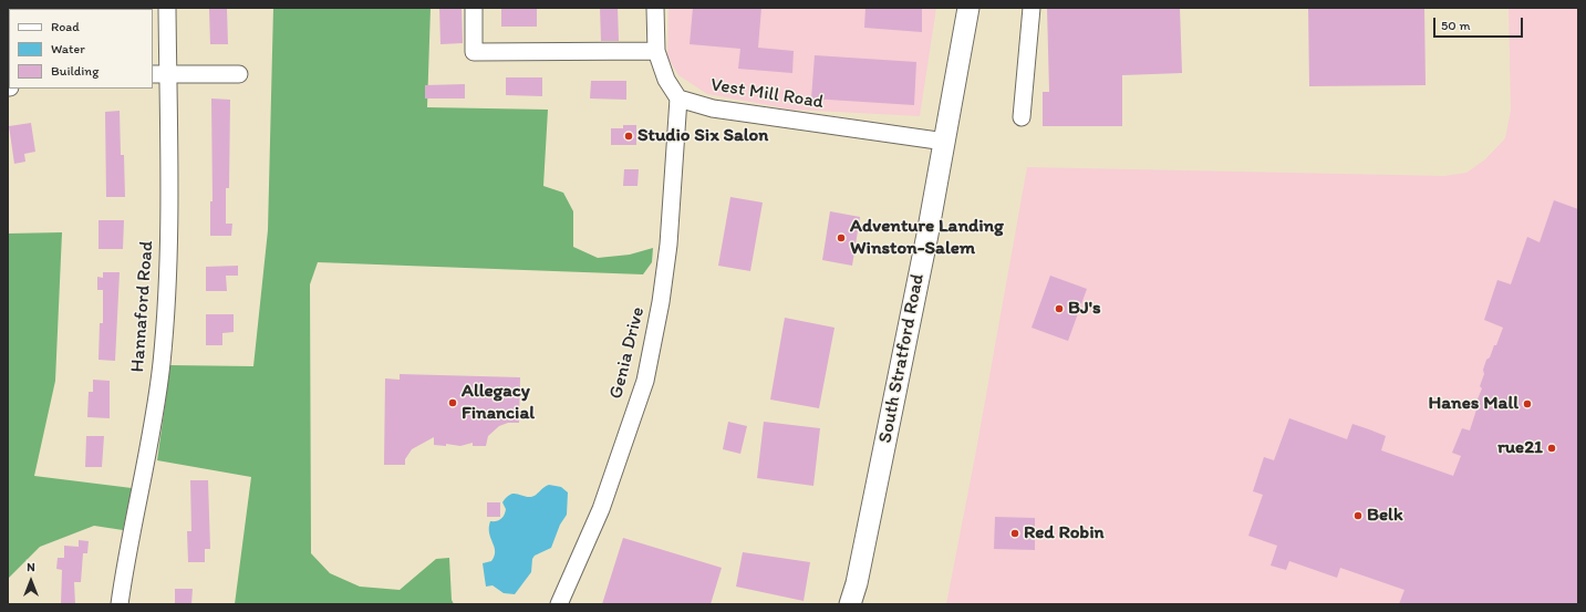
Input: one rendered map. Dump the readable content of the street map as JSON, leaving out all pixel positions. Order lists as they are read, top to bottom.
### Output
{
  "streets": {
    "main road": ["South Stratford Road"],
    "street": ["Vest Mill Road", "Hannaford Road", "Genia Drive"]
  },
  "crossings": [
    ["Vest Mill Road", "Genia Drive"],
    ["Vest Mill Road", "South Stratford Road"]
  ],
  "places": [
    "Studio Six Salon",
    "Adventure Landing Winston-Salem",
    "BJ's",
    "Allegacy Financial",
    "Hanes Mall",
    "rue21",
    "Belk",
    "Red Robin"
  ],
  "legend": ["Road", "Water", "Building"],
  "scale_bar": "50 m",
  "north": "top"
}
